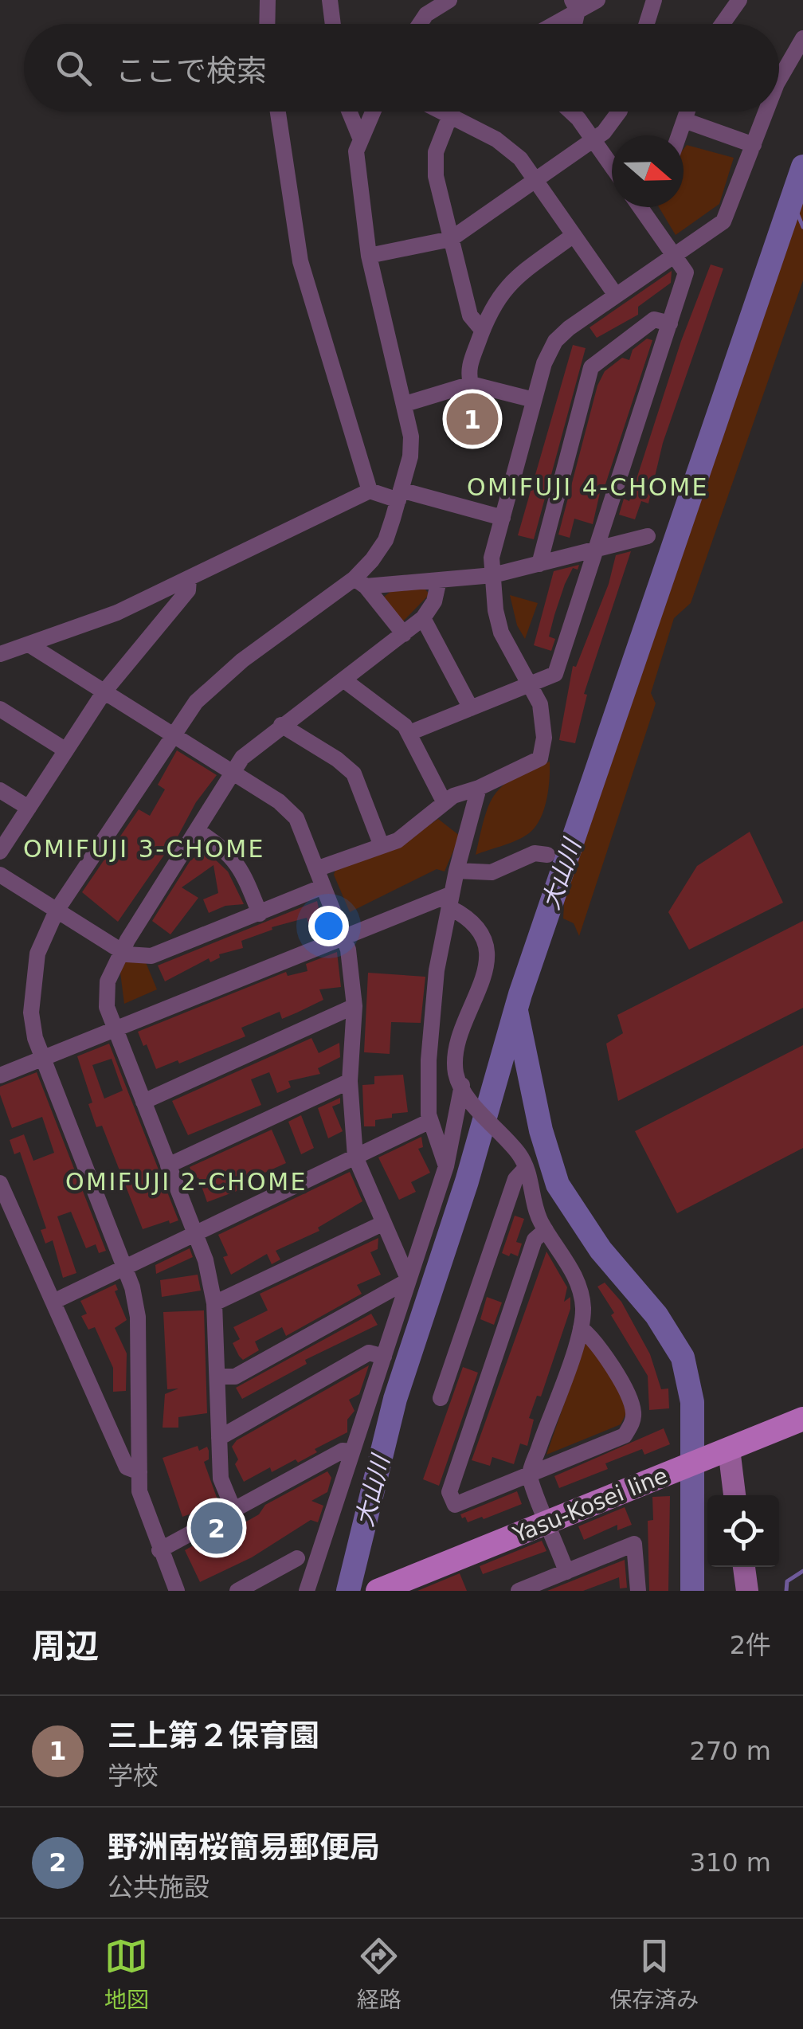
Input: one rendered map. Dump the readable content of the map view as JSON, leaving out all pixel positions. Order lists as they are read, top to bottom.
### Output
{
  "streets": {
    "main road": ["Yasu-Kosei line"]
  },
  "districts": ["OMIFUJI 4-CHOME", "OMIFUJI 3-CHOME", "OMIFUJI 2-CHOME"],
  "water": ["大山川"],
  "north": "right",
  "page": {
    "search": "ここで検索",
    "pins": ["1", "2"],
    "heading": ["周辺", "2件"],
    "list": [
      {
        "mark": "1",
        "name": "三上第２保育園",
        "note": "学校",
        "value": "270 m"
      },
      {
        "mark": "2",
        "name": "野洲南桜簡易郵便局",
        "note": "公共施設",
        "value": "310 m"
      }
    ],
    "nav": ["地図", "経路", "保存済み"]
  }
}
